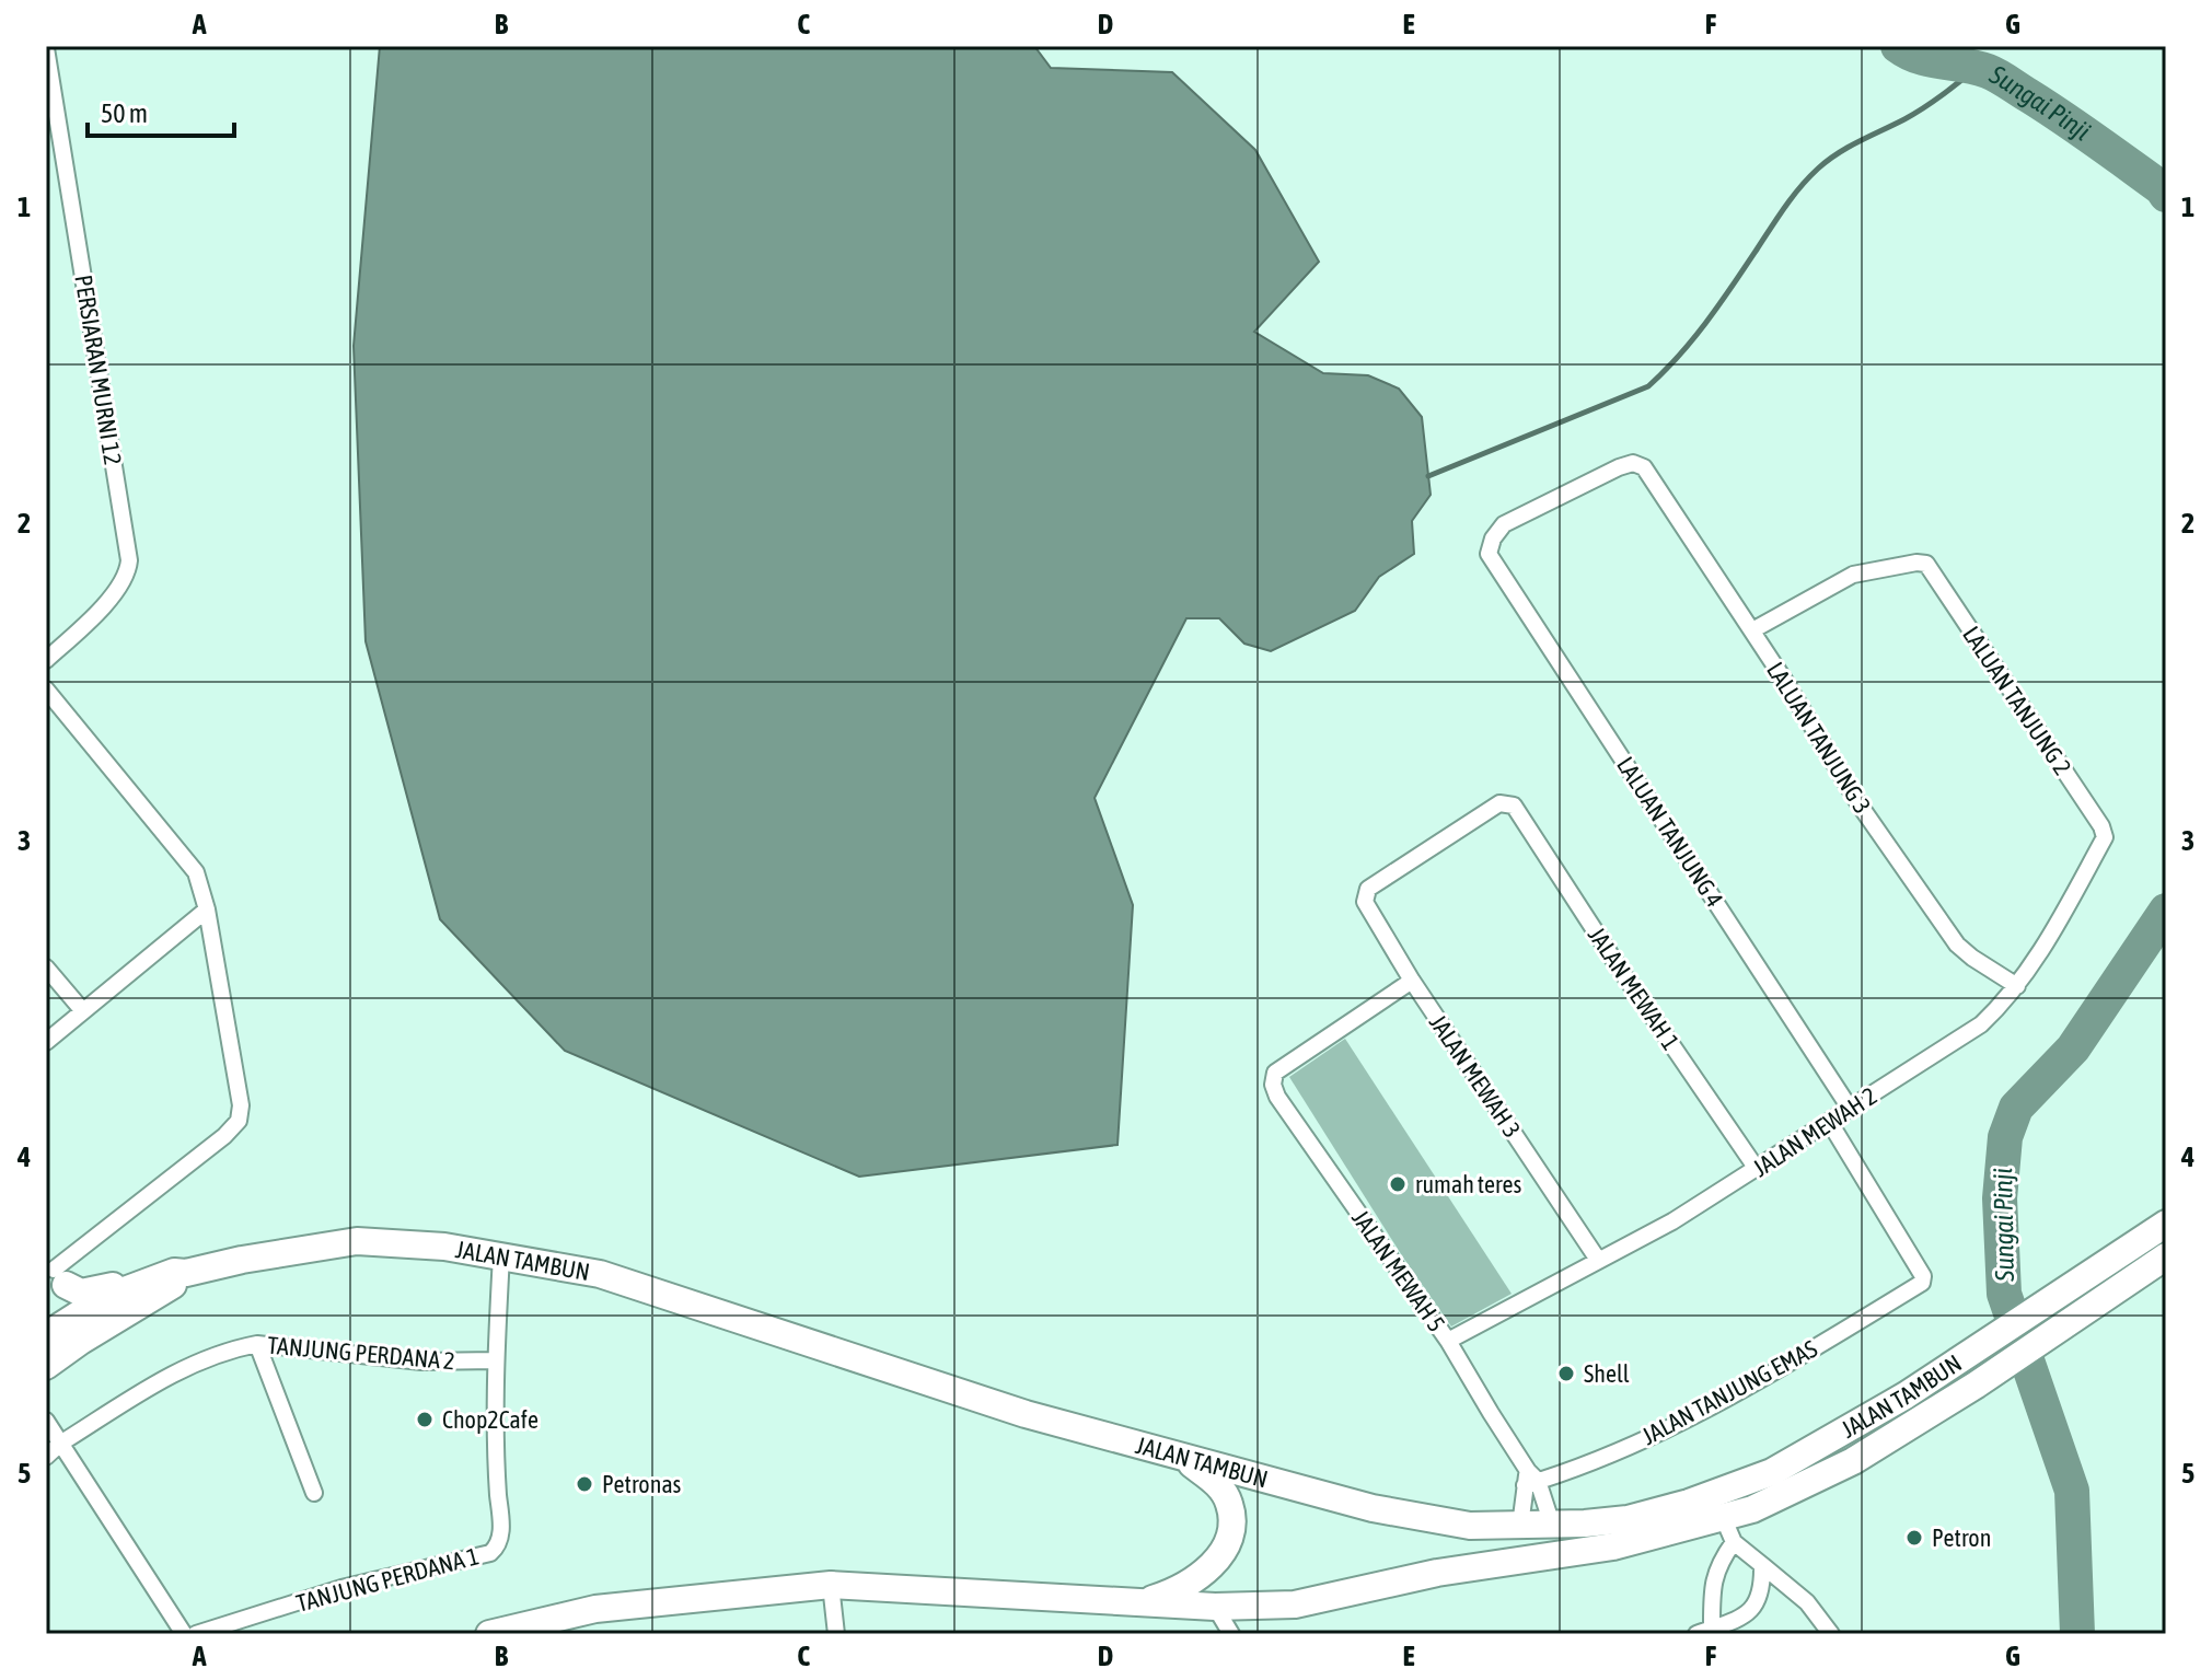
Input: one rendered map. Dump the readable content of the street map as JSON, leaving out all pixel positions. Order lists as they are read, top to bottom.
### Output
{
  "streets": {
    "main road": ["JALAN TAMBUN"],
    "street": [
      "PERSIARAN MURNI 12",
      "LALUAN TANJUNG 2",
      "LALUAN TANJUNG 3",
      "LALUAN TANJUNG 4",
      "JALAN MEWAH 1",
      "JALAN MEWAH 3",
      "JALAN MEWAH 2",
      "JALAN MEWAH 5",
      "TANJUNG PERDANA 2",
      "JALAN TANJUNG EMAS",
      "TANJUNG PERDANA 1"
    ]
  },
  "crossings": [
    ["LALUAN TANJUNG 2", "LALUAN TANJUNG 3"],
    ["LALUAN TANJUNG 2", "JALAN MEWAH 2"],
    ["LALUAN TANJUNG 3", "LALUAN TANJUNG 4"],
    ["LALUAN TANJUNG 3", "JALAN MEWAH 2"],
    ["LALUAN TANJUNG 4", "JALAN MEWAH 2"],
    ["JALAN MEWAH 1", "JALAN MEWAH 3"],
    ["JALAN MEWAH 1", "JALAN MEWAH 2"],
    ["JALAN MEWAH 3", "JALAN MEWAH 2"],
    ["JALAN MEWAH 3", "JALAN MEWAH 5"],
    ["JALAN MEWAH 2", "JALAN MEWAH 5"],
    ["JALAN MEWAH 2", "JALAN TANJUNG EMAS"],
    ["JALAN TAMBUN", "JALAN MEWAH 5"],
    ["JALAN MEWAH 5", "JALAN TANJUNG EMAS"],
    ["TANJUNG PERDANA 2", "TANJUNG PERDANA 1"]
  ],
  "water": ["Sungai Pinji"],
  "places": [
    "rumah teres",
    "Shell",
    "Chop2Cafe",
    "Petronas",
    "Petron"
  ],
  "scale_bar": "50 m",
  "grid": {
    "columns": [
      "A",
      "B",
      "C",
      "D",
      "E",
      "F",
      "G"
    ],
    "rows": [
      "1",
      "2",
      "3",
      "4",
      "5"
    ]
  }
}
